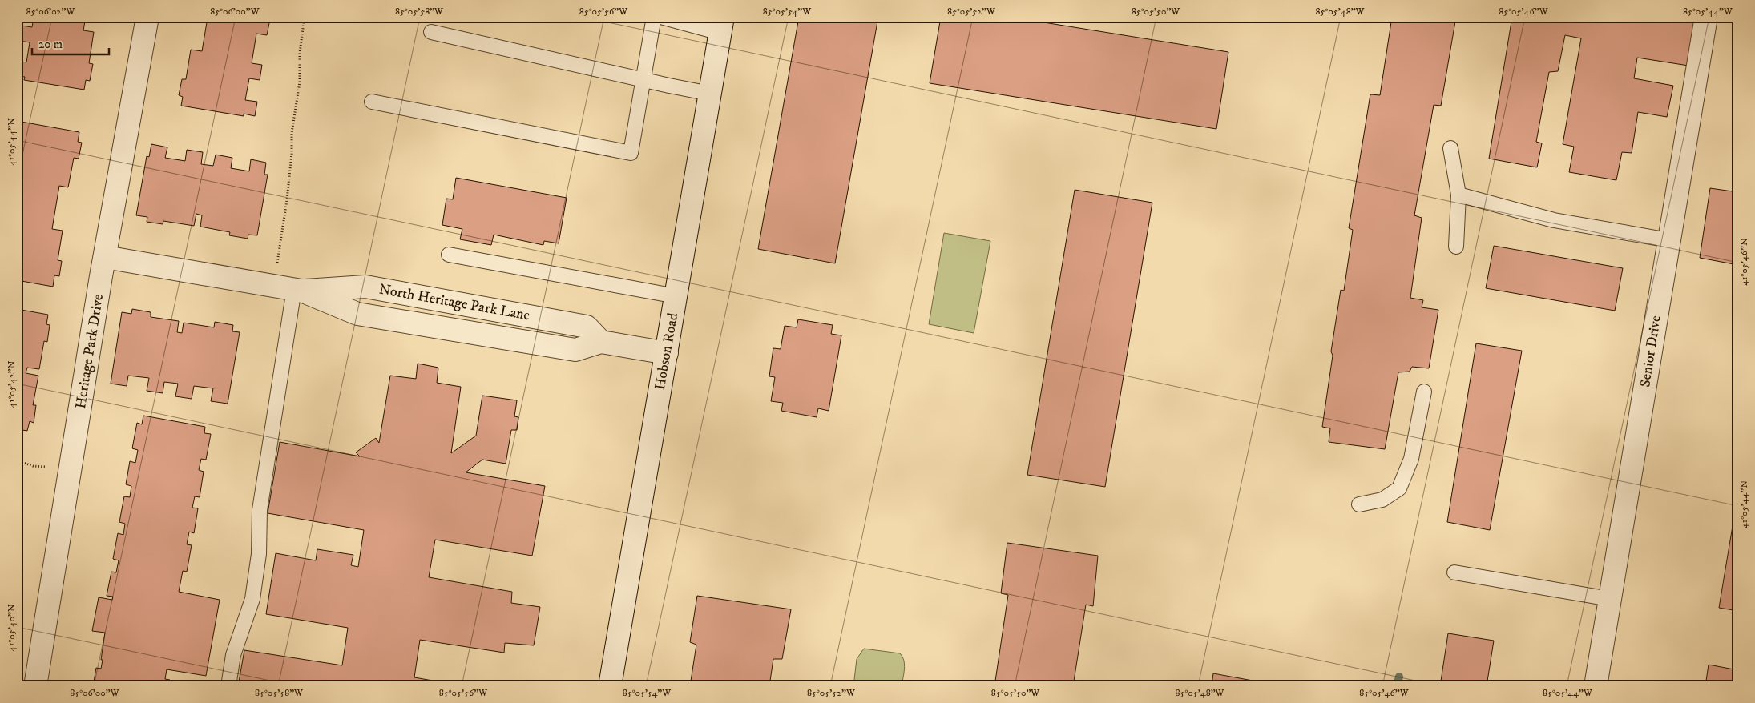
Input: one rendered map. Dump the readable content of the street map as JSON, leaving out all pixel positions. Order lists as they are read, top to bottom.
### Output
{
  "streets": {
    "street": [
      "North Heritage Park Lane",
      "Heritage Park Drive",
      "Hobson Road",
      "Senior Drive"
    ]
  },
  "crossings": [
    ["North Heritage Park Lane", "Heritage Park Drive"],
    ["North Heritage Park Lane", "Hobson Road"]
  ],
  "scale_bar": "20 m",
  "coordinates": [
    "85°06'02\"W",
    "85°06'00\"W",
    "85°05'58\"W",
    "85°05'56\"W",
    "85°05'54\"W",
    "85°05'52\"W",
    "85°05'50\"W",
    "85°05'48\"W",
    "85°05'46\"W",
    "85°05'44\"W",
    "41°05'44\"N",
    "41°05'46\"N",
    "41°05'42\"N",
    "41°05'40\"N"
  ]
}
